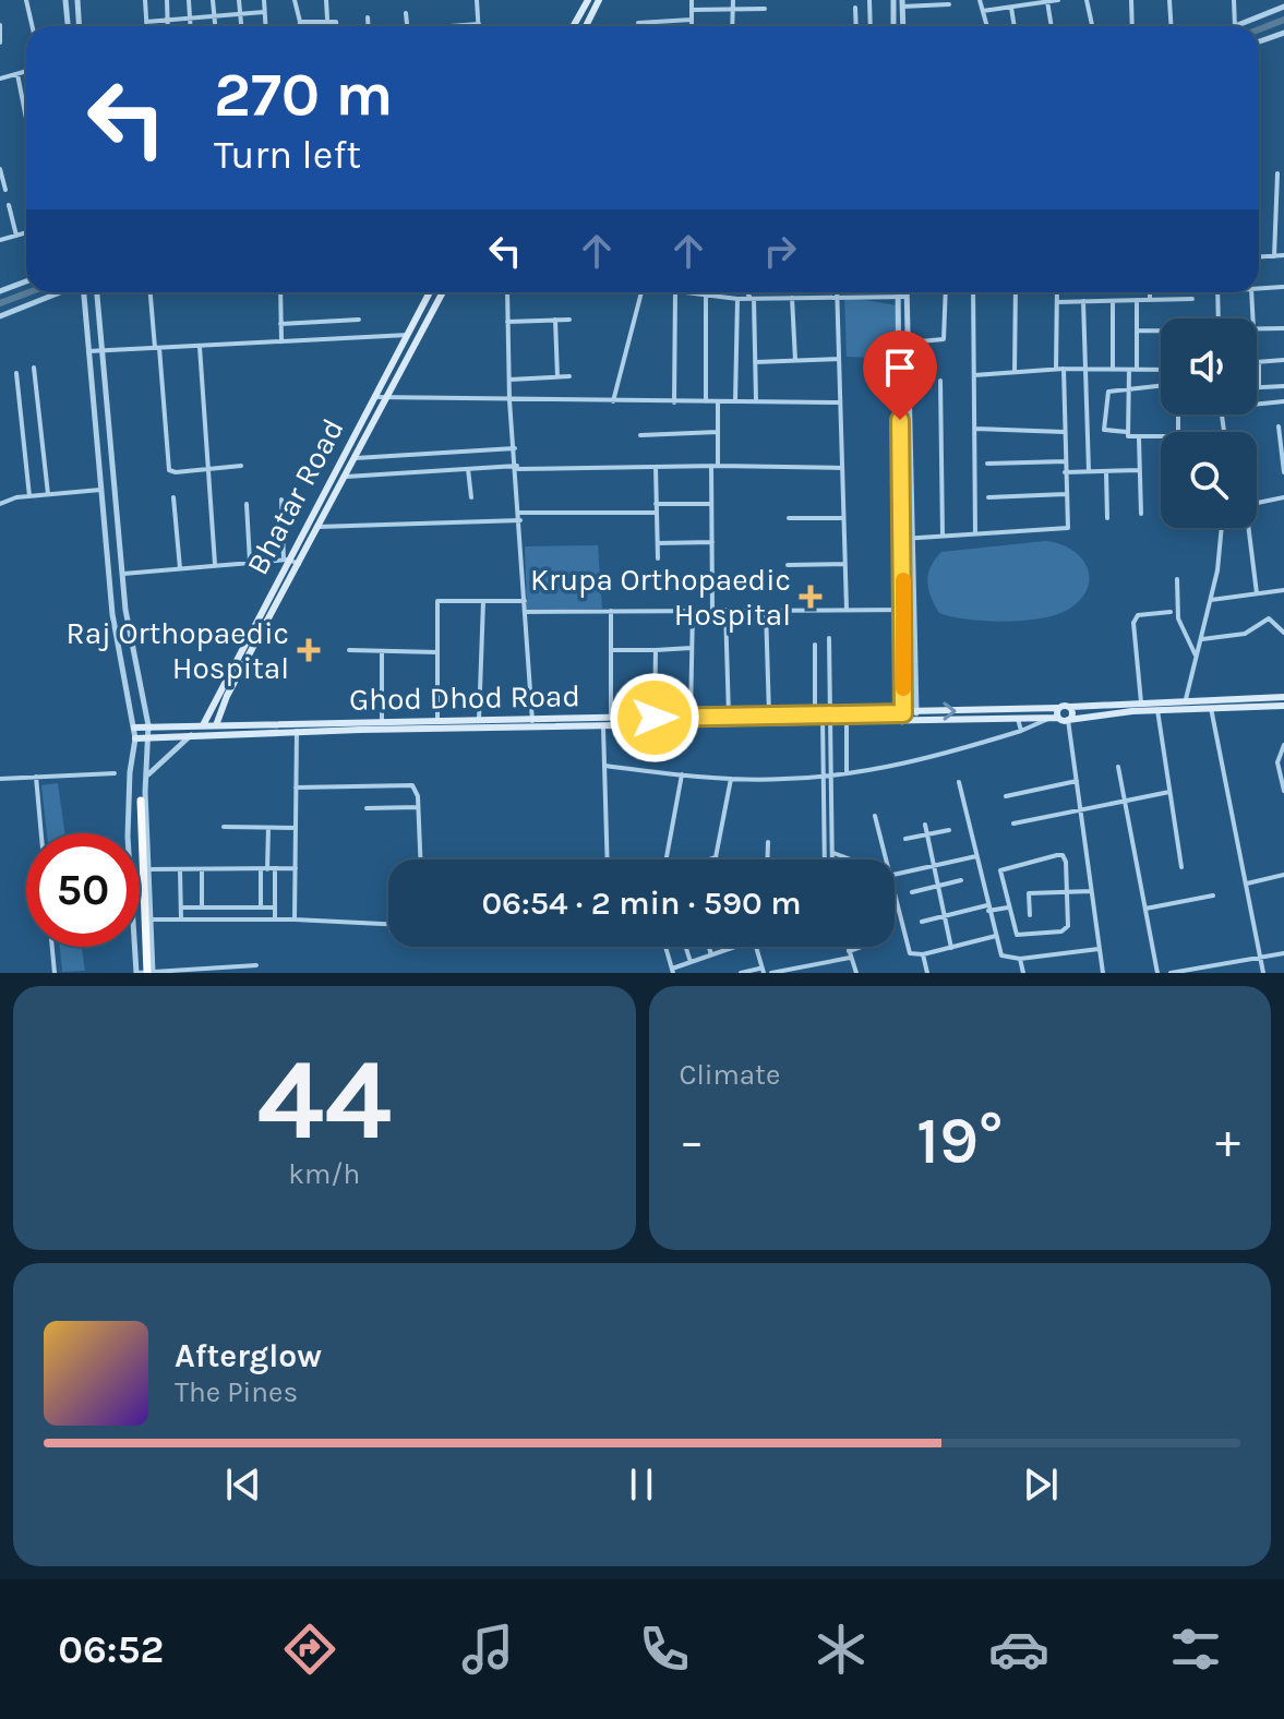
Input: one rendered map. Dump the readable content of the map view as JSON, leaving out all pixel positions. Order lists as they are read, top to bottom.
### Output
{
  "streets": {
    "main road": ["Bhatar Road", "Ghod Dhod Road"]
  },
  "crossings": [
    ["Bhatar Road", "Ghod Dhod Road"]
  ],
  "places": {
    "health": ["Krupa Orthopaedic Hospital", "Raj Orthopaedic Hospital"]
  },
  "page": {
    "turn": ["270 m", "Turn left"],
    "limit": "50",
    "trip": "06:54 · 2 min · 590 m",
    "tile": [
      ["44", "km/h"],
      "Climate"
    ],
    "heat": ["−", "19°", "+"],
    "song": ["Afterglow", "The Pines"],
    "tabs": "06:52"
  }
}
